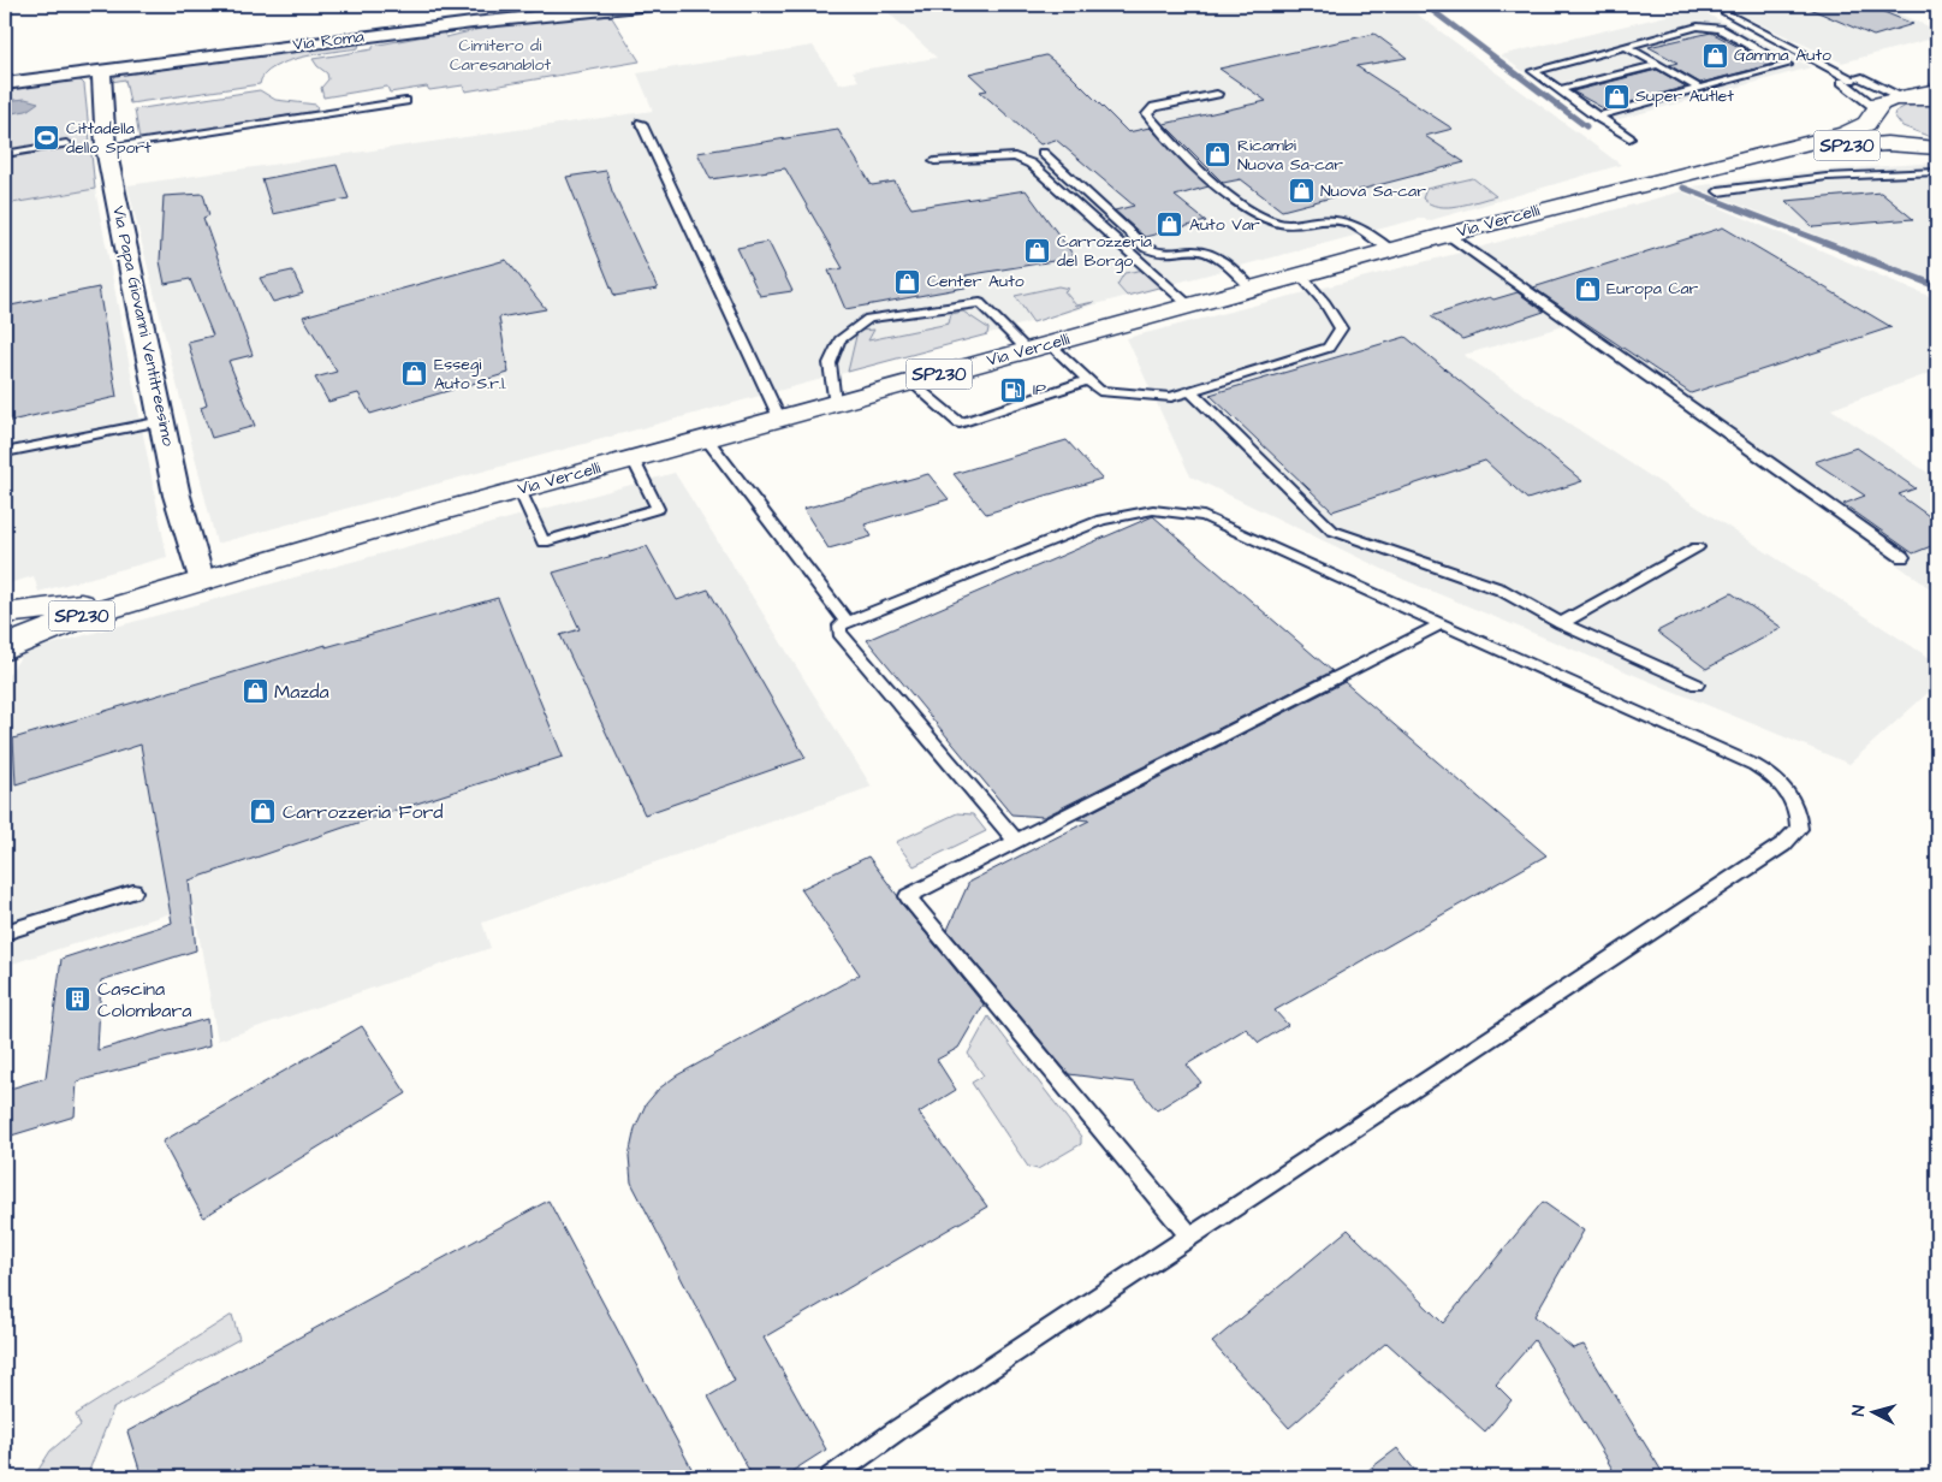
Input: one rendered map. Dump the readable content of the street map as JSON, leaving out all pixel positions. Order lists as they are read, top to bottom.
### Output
{
  "streets": {
    "main road": ["SP230", "Via Vercelli"],
    "street": ["Via Roma", "Via Papa Giovanni Ventitreesimo"]
  },
  "crossings": [
    ["Via Roma", "Via Papa Giovanni Ventitreesimo"],
    ["SP230", "Via Vercelli"],
    ["Via Vercelli", "Via Papa Giovanni Ventitreesimo"]
  ],
  "parks": ["Cimitero di Caresanablot"],
  "places": {
    "shop": [
      "Gamma Auto",
      "Super Autlet",
      "Ricambi Nuova Sa-car",
      "Nuova Sa-car",
      "Auto Var",
      "Carrozzeria del Borgo",
      "Center Auto",
      "Europa Car",
      "Essegi Auto S.r.l.",
      "Mazda",
      "Carrozzeria Ford"
    ],
    "sports": ["Cittadella dello Sport"],
    "fuel station": ["IP"],
    "building": ["Cascina Colombara"]
  },
  "north": "left"
}
